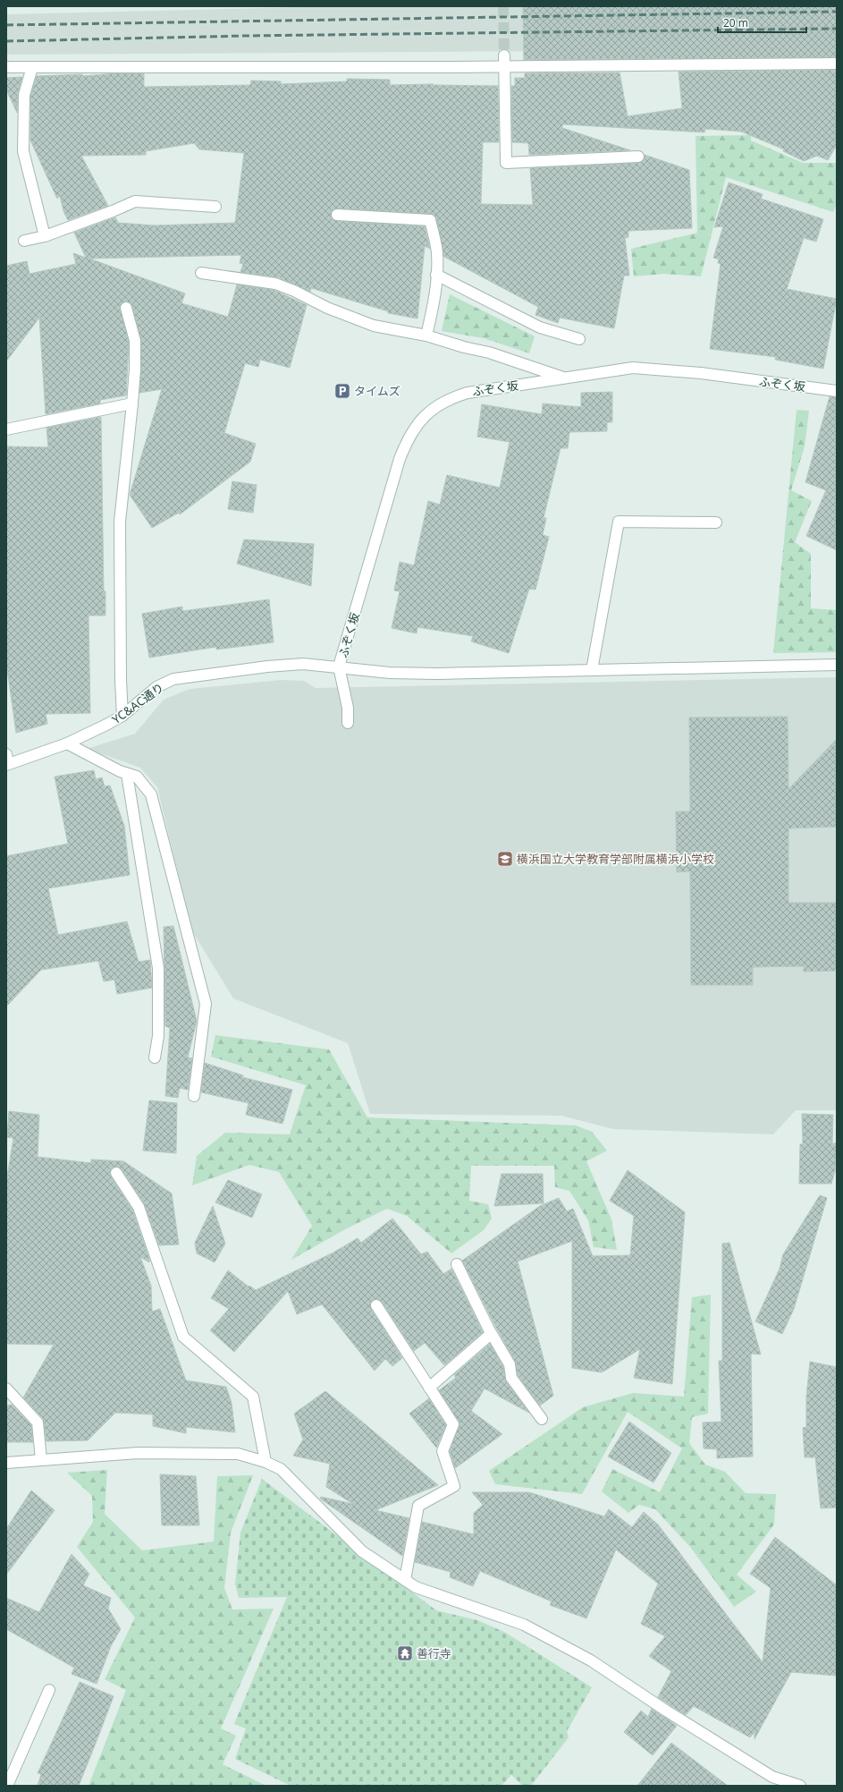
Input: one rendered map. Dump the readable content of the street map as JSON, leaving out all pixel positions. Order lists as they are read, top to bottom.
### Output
{
  "streets": {
    "street": ["ふぞく坂", "YC&AC通り"]
  },
  "crossings": [
    ["ふぞく坂", "YC&AC通り"]
  ],
  "places": {
    "parking": ["タイムズ"],
    "school or university": ["横浜国立大学教育学部附属横浜小学校"],
    "temple": ["善行寺"]
  },
  "scale_bar": "20 m"
}
